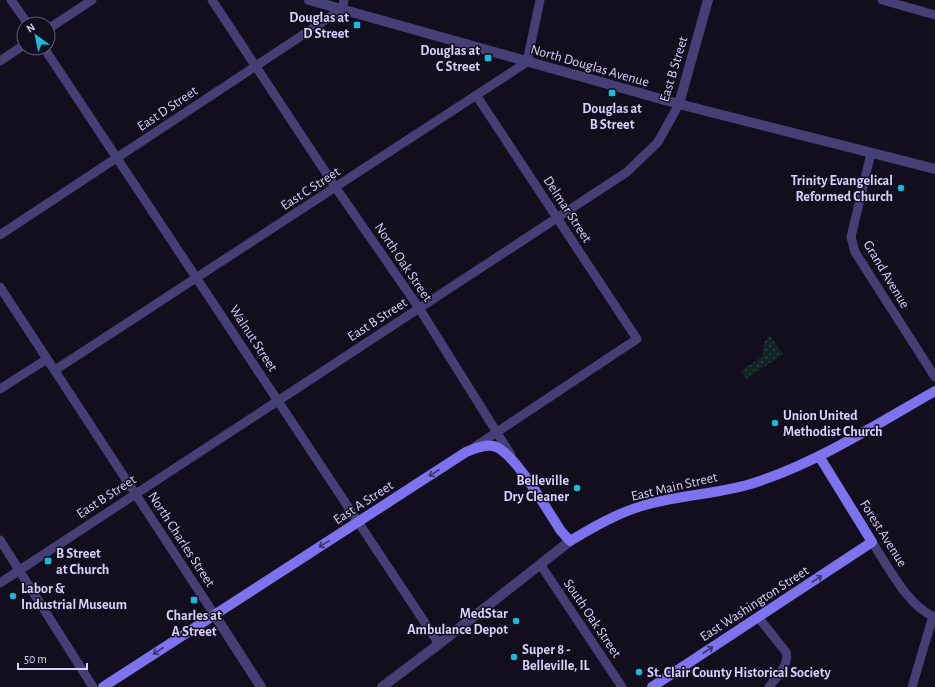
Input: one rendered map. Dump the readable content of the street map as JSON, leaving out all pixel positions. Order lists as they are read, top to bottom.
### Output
{
  "streets": {
    "main road": [
      "North Oak Street",
      "East Main Street",
      "East A Street",
      "Forest Avenue",
      "East Washington Street"
    ],
    "street": [
      "North Douglas Avenue",
      "East B Street",
      "East D Street",
      "East C Street",
      "Delmar Street",
      "Grand Avenue",
      "Walnut Street",
      "North Charles Street",
      "South Oak Street"
    ]
  },
  "crossings": [
    ["North Douglas Avenue", "East B Street"],
    ["North Douglas Avenue", "East D Street"],
    ["North Douglas Avenue", "East C Street"],
    ["North Douglas Avenue", "Grand Avenue"],
    ["East B Street", "Delmar Street"],
    ["East B Street", "North Oak Street"],
    ["East B Street", "Walnut Street"],
    ["East B Street", "North Charles Street"],
    ["East D Street", "North Oak Street"],
    ["East D Street", "Walnut Street"],
    ["East C Street", "Delmar Street"],
    ["East C Street", "North Oak Street"],
    ["East C Street", "Walnut Street"],
    ["East C Street", "North Charles Street"],
    ["Delmar Street", "East A Street"],
    ["North Oak Street", "East Main Street"],
    ["North Oak Street", "East A Street"],
    ["Walnut Street", "East Main Street"],
    ["Walnut Street", "East A Street"],
    ["East Main Street", "Forest Avenue"],
    ["East Main Street", "South Oak Street"],
    ["East A Street", "North Charles Street"],
    ["Forest Avenue", "East Washington Street"]
  ],
  "one_way": ["East A Street", "East Washington Street"],
  "places": {
    "transit": [
      "Douglas at D Street",
      "Douglas at C Street",
      "Douglas at B Street",
      "B Street at Church",
      "Charles at A Street"
    ],
    "other": [
      "Trinity Evangelical Reformed Church",
      "Union United Methodist Church",
      "Belleville Dry Cleaner",
      "Labor & Industrial Museum",
      "MedStar Ambulance Depot",
      "Super 8 - Belleville, IL",
      "St. Clair County Historical Society"
    ]
  },
  "scale_bar": "50 m",
  "north": "top left"
}
